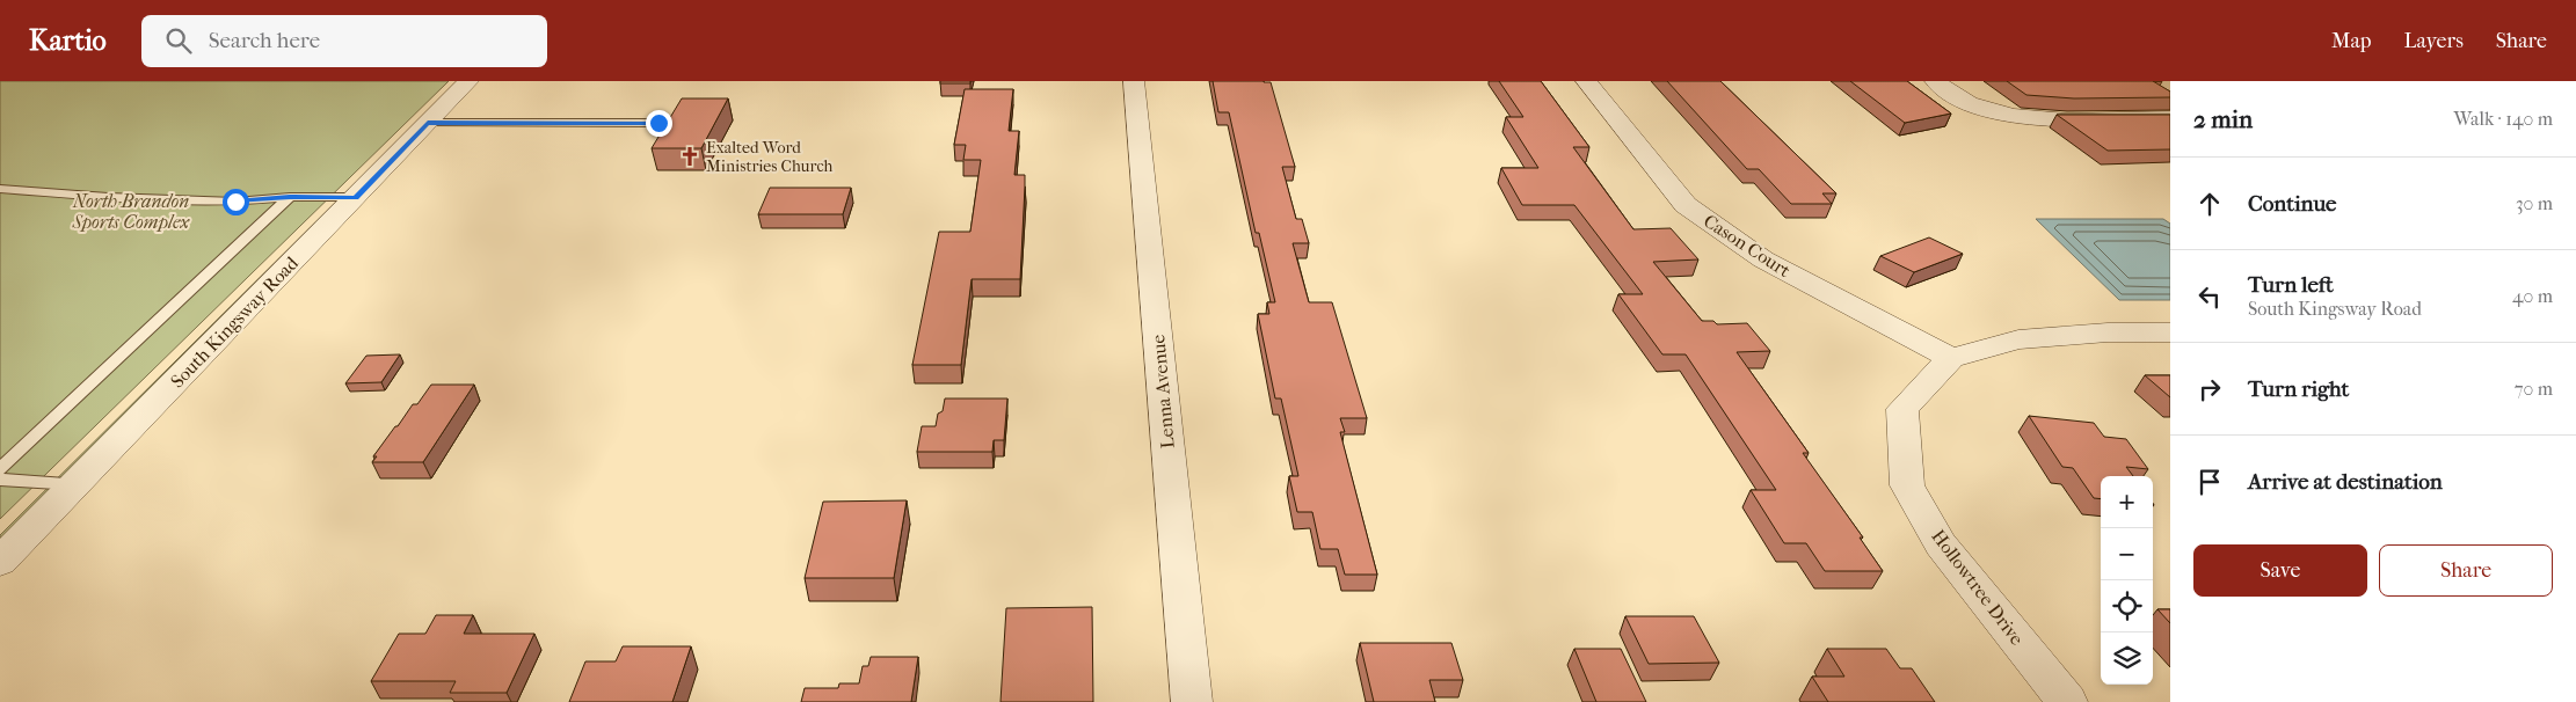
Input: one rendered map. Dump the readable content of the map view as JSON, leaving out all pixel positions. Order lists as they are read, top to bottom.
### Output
{
  "streets": {
    "street": [
      "Cason Court",
      "South Kingsway Road",
      "Lenna Avenue",
      "Hollowtree Drive"
    ]
  },
  "crossings": [
    ["Cason Court", "Hollowtree Drive"]
  ],
  "parks": ["North Brandon Sports Complex"],
  "places": {
    "church": ["Exalted Word Ministries Church"]
  },
  "page": {
    "header": "Kartio",
    "search": "Search here",
    "nav": ["Map", "Layers", "Share"],
    "heading": ["2 min", "Walk · 140 m"],
    "list": [
      ["Continue", "30 m"],
      ["Turn left", "South Kingsway Road", "40 m"],
      ["Turn right", "70 m"],
      "Arrive at destination"
    ],
    "map_buttons": ["+", "−"],
    "buttons": ["Save", "Share"]
  }
}
